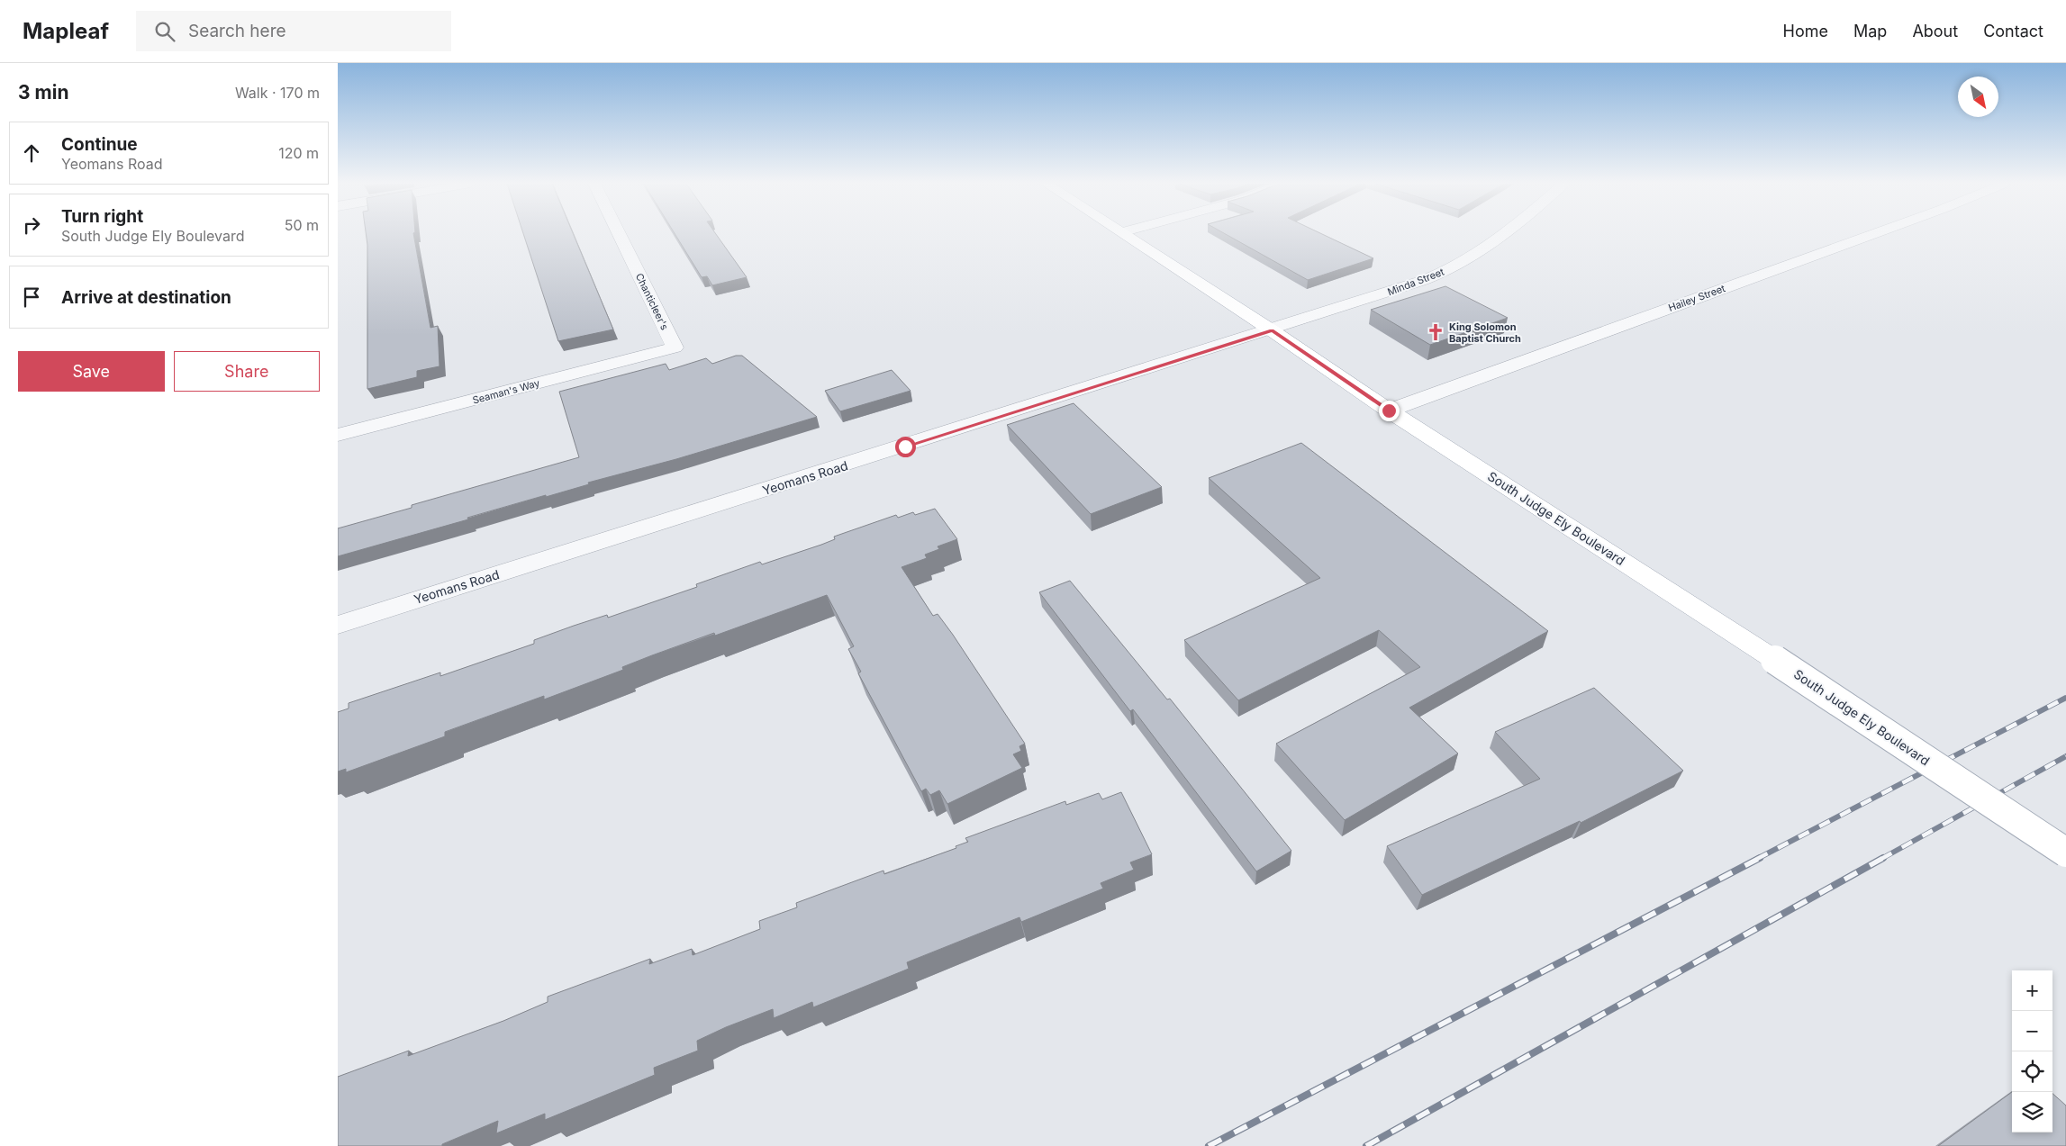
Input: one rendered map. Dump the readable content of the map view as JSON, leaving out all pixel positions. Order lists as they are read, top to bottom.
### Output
{
  "streets": {
    "main road": ["South Judge Ely Boulevard"],
    "street": [
      "Minda Street",
      "Hailey Street",
      "Chanticleer's",
      "Seaman's Way",
      "Yeomans Road"
    ]
  },
  "crossings": [
    ["Minda Street", "Yeomans Road"],
    ["Minda Street", "South Judge Ely Boulevard"],
    ["Hailey Street", "South Judge Ely Boulevard"],
    ["Chanticleer's", "Seaman's Way"],
    ["Yeomans Road", "South Judge Ely Boulevard"]
  ],
  "places": {
    "church": ["King Solomon Baptist Church"]
  },
  "north": "bottom right",
  "page": {
    "header": "Mapleaf",
    "search": "Search here",
    "nav": [
      "Home",
      "Map",
      "About",
      "Contact"
    ],
    "heading": ["3 min", "Walk · 170 m"],
    "list": [
      ["Continue", "Yeomans Road", "120 m"],
      ["Turn right", "South Judge Ely Boulevard", "50 m"],
      "Arrive at destination"
    ],
    "buttons": ["Save", "Share"],
    "map_buttons": ["+", "−"]
  }
}
